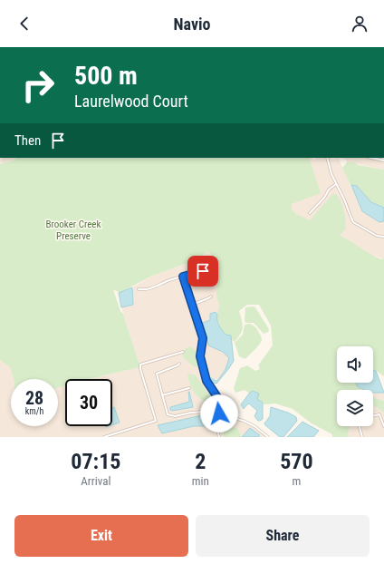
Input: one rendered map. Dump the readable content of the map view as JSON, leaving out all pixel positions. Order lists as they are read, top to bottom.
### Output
{
  "parks": ["Brooker Creek Preserve"],
  "page": {
    "header": "Navio",
    "turn": ["500 m", "Laurelwood Court"],
    "then": "Then",
    "speed": "28 km/h",
    "limit": "30",
    "eta": [
      "07:15",
      "Arrival",
      "2",
      "min",
      "570",
      "m"
    ],
    "buttons": ["Exit", "Share"]
  }
}
